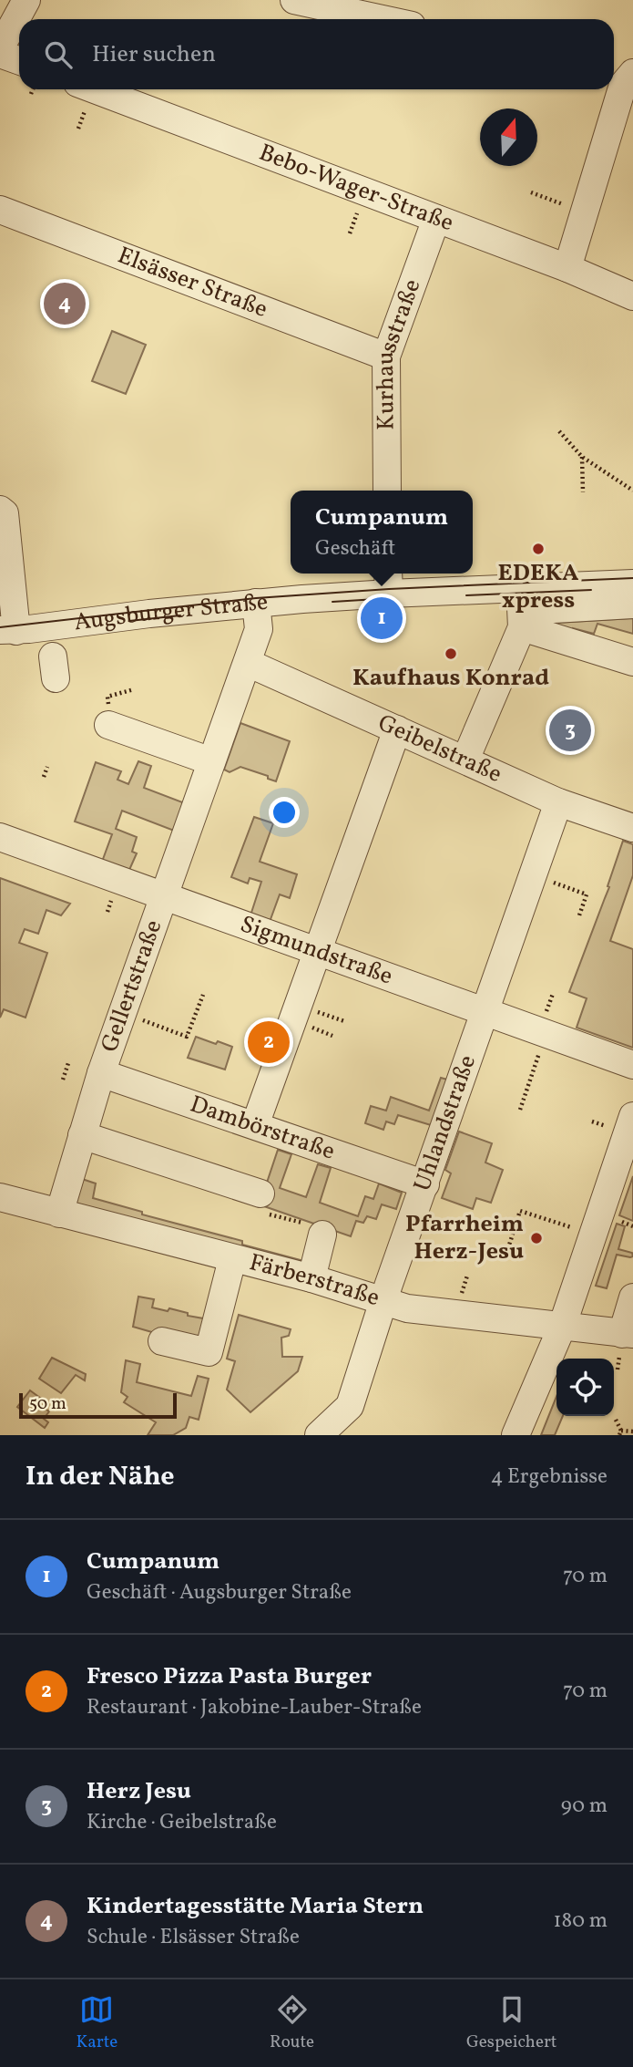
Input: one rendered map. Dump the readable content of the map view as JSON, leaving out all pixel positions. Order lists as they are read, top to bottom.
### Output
{
  "streets": {
    "street": [
      "Bebo-Wager-Straße",
      "Elsässer Straße",
      "Kurhausstraße",
      "Augsburger Straße",
      "Geibelstraße",
      "Sigmundstraße",
      "Gellertstraße",
      "Uhlandstraße",
      "Dambörstraße",
      "Färberstraße"
    ]
  },
  "crossings": [
    ["Bebo-Wager-Straße", "Kurhausstraße"],
    ["Elsässer Straße", "Kurhausstraße"],
    ["Augsburger Straße", "Gellertstraße"],
    ["Geibelstraße", "Gellertstraße"],
    ["Geibelstraße", "Uhlandstraße"],
    ["Sigmundstraße", "Gellertstraße"],
    ["Sigmundstraße", "Uhlandstraße"],
    ["Gellertstraße", "Dambörstraße"],
    ["Gellertstraße", "Färberstraße"],
    ["Uhlandstraße", "Dambörstraße"],
    ["Uhlandstraße", "Färberstraße"]
  ],
  "places": ["EDEKA xpress", "Kaufhaus Konrad", "Pfarrheim Herz-Jesu"],
  "scale_bar": "50 m",
  "north": "top",
  "page": {
    "search": "Hier suchen",
    "pins": [
      "4",
      "1",
      "3",
      "2"
    ],
    "popup": ["Cumpanum", "Geschäft"],
    "scale": "50 m",
    "heading": ["In der Nähe", "4 Ergebnisse"],
    "list": [
      {
        "mark": "1",
        "name": "Cumpanum",
        "note": "Geschäft · Augsburger Straße",
        "value": "70 m"
      },
      {
        "mark": "2",
        "name": "Fresco Pizza Pasta Burger",
        "note": "Restaurant · Jakobine-Lauber-Straße",
        "value": "70 m"
      },
      {
        "mark": "3",
        "name": "Herz Jesu",
        "note": "Kirche · Geibelstraße",
        "value": "90 m"
      },
      {
        "mark": "4",
        "name": "Kindertagesstätte Maria Stern",
        "note": "Schule · Elsässer Straße",
        "value": "180 m"
      }
    ],
    "nav": ["Karte", "Route", "Gespeichert"]
  }
}
